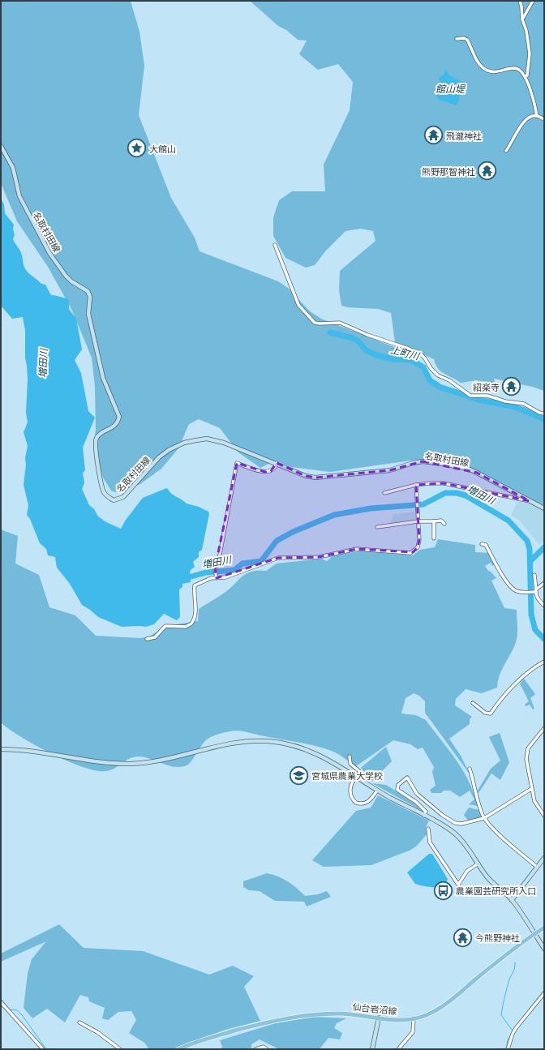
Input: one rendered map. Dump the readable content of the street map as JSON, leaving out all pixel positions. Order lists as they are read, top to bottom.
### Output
{
  "streets": {
    "main road": ["名取村田線", "仙台岩沼線"]
  },
  "water": ["館山堤", "上町川", "増田川"],
  "places": {
    "temple": [
      "飛瀧神社",
      "熊野那智神社",
      "紹楽寺",
      "今熊野神社"
    ],
    "place": ["大館山"],
    "school or university": ["宮城県農業大学校"],
    "bus stop": ["農業園芸研究所入口"]
  }
}
